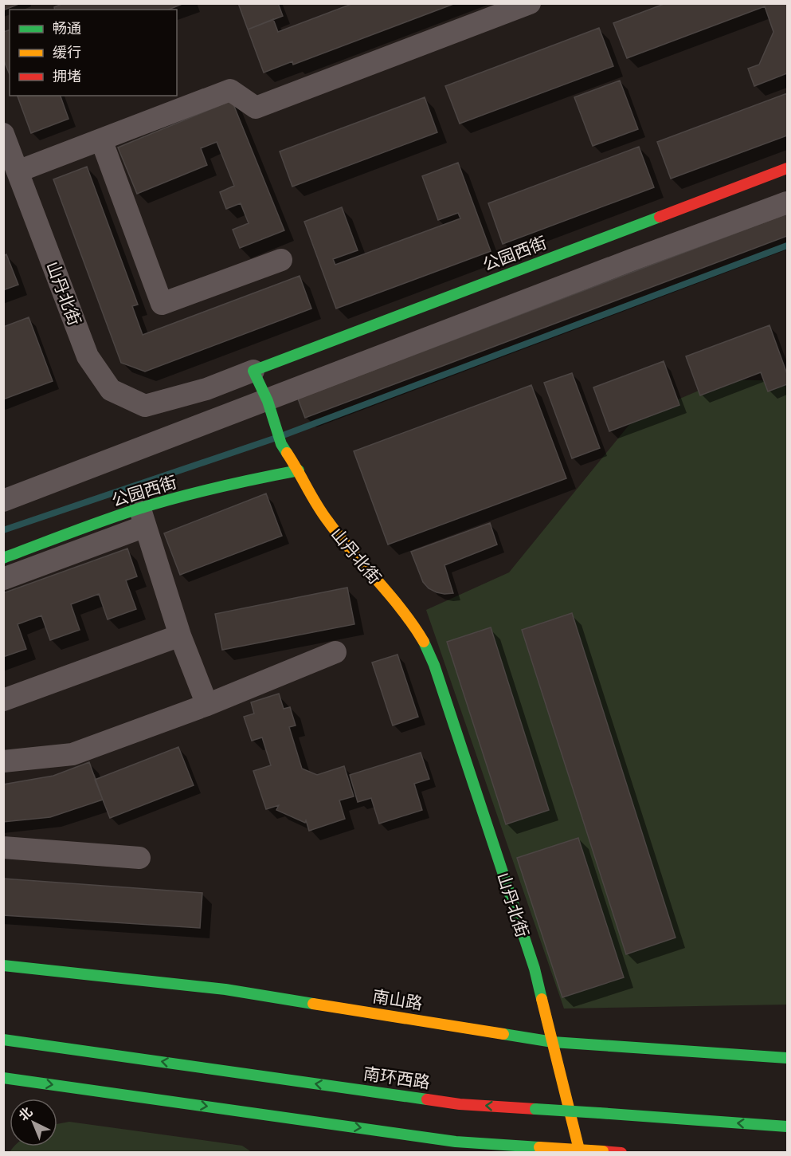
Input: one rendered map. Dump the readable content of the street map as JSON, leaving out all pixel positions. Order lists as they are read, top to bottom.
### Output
{
  "streets": {
    "main road": [
      "公园西街",
      "山丹北街",
      "南山路",
      "南环西路"
    ]
  },
  "crossings": [
    ["公园西街", "山丹北街"],
    ["山丹北街", "南山路"]
  ],
  "legend": ["畅通", "缓行", "拥堵"],
  "north": "top left"
}
